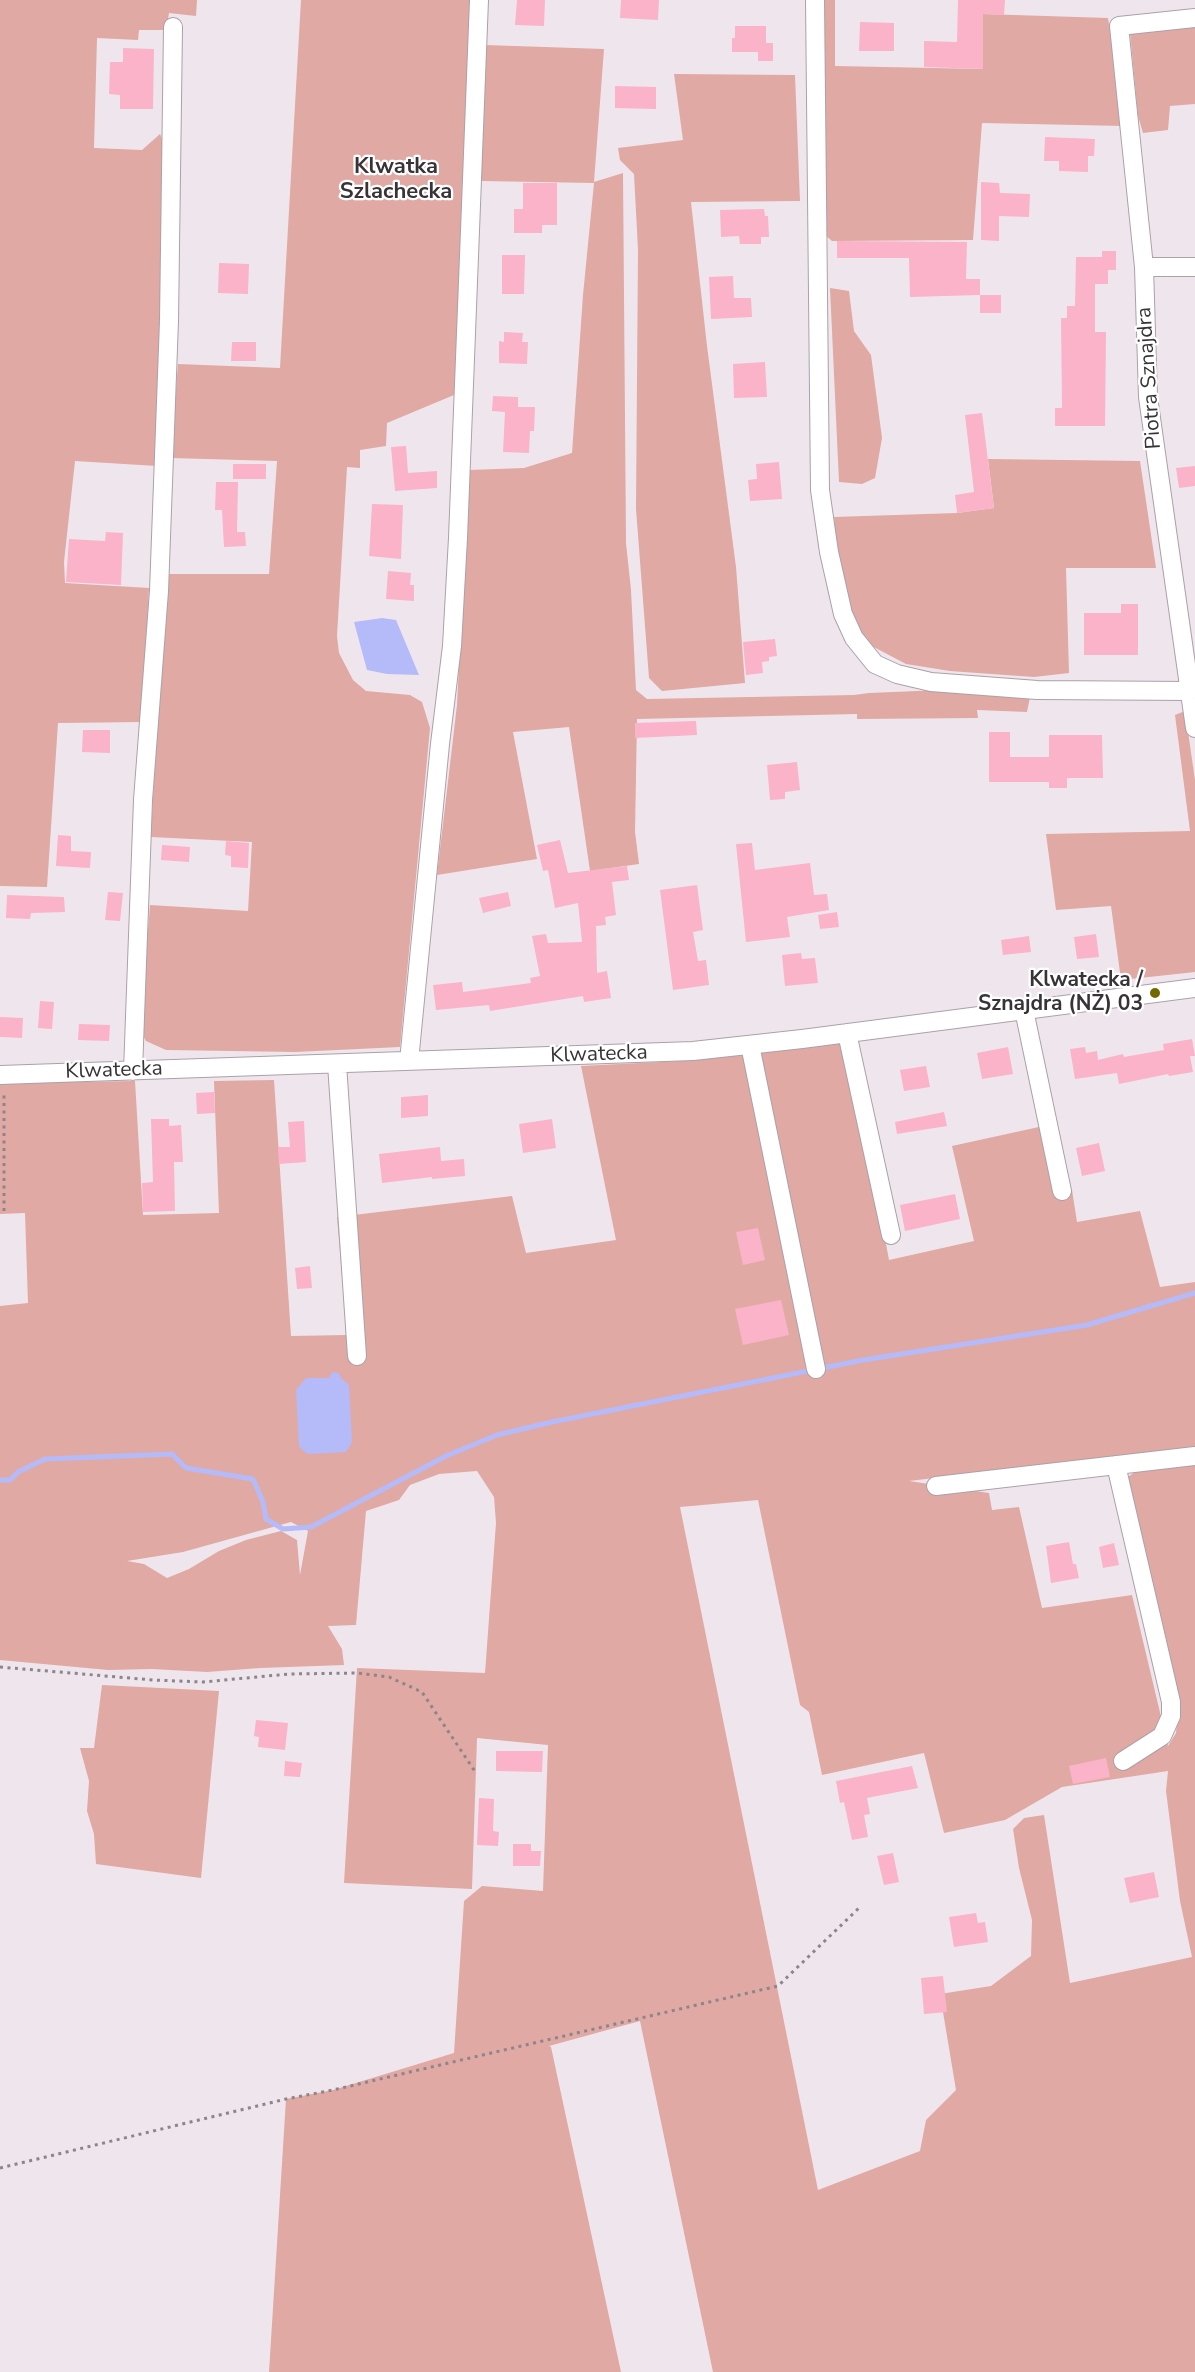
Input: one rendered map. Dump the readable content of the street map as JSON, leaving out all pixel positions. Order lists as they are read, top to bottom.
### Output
{
  "streets": {
    "street": ["Piotra Sznajdra", "Klwatecka"]
  },
  "districts": ["Klwatka Szlachecka"],
  "places": ["Klwatecka / Sznajdra (NŻ) 03"]
}
